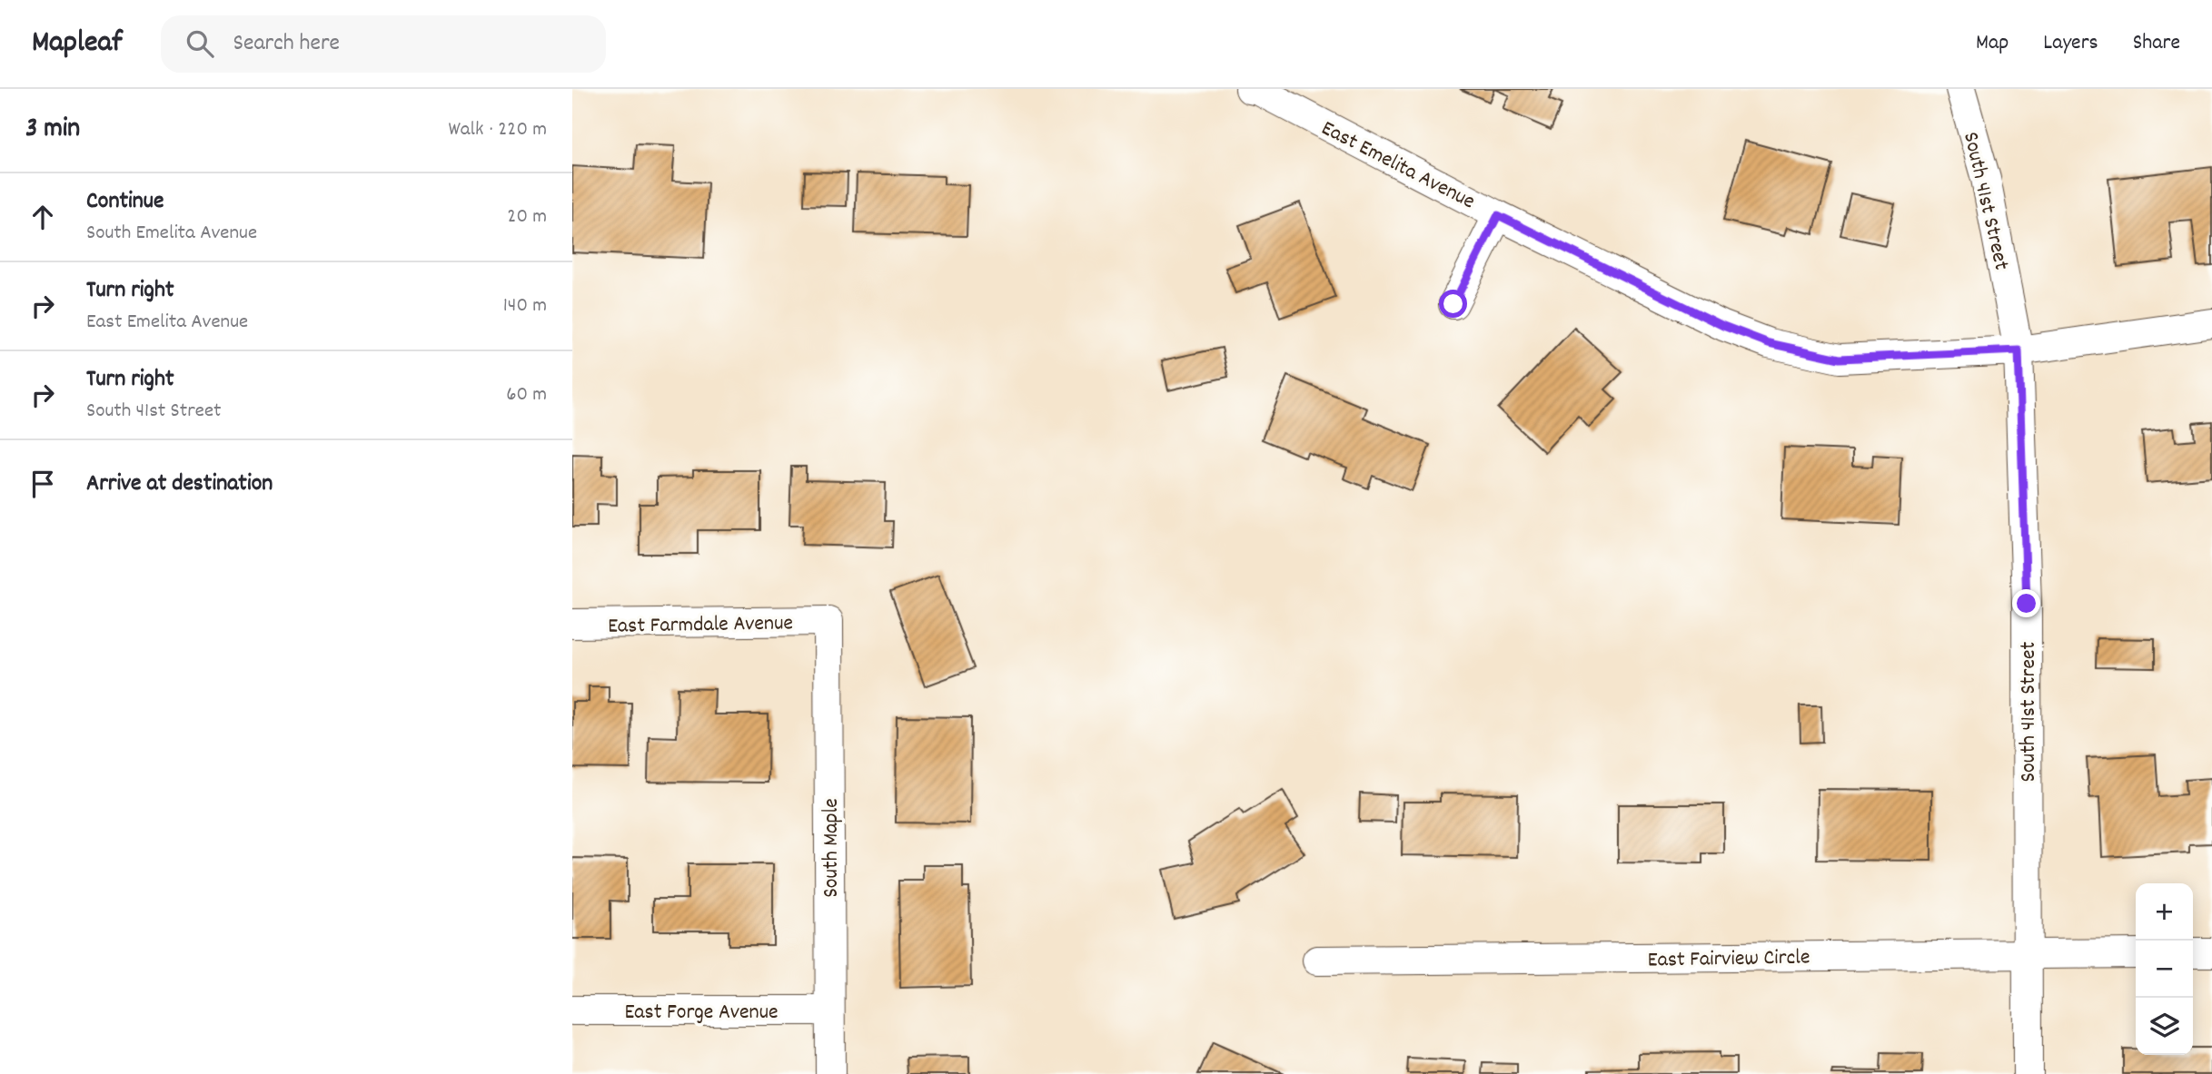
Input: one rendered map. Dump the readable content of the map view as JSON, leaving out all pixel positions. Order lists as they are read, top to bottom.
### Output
{
  "streets": {
    "street": [
      "East Emelita Avenue",
      "South 41st Street",
      "East Farmdale Avenue",
      "South Maple",
      "East Fairview Circle",
      "East Forge Avenue"
    ]
  },
  "crossings": [
    ["East Emelita Avenue", "South 41st Street"],
    ["South 41st Street", "East Fairview Circle"],
    ["East Farmdale Avenue", "South Maple"],
    ["South Maple", "East Forge Avenue"]
  ],
  "page": {
    "header": "Mapleaf",
    "search": "Search here",
    "nav": ["Map", "Layers", "Share"],
    "heading": ["3 min", "Walk · 220 m"],
    "list": [
      ["Continue", "South Emelita Avenue", "20 m"],
      ["Turn right", "East Emelita Avenue", "140 m"],
      ["Turn right", "South 41st Street", "60 m"],
      "Arrive at destination"
    ],
    "map_buttons": ["+", "−"]
  }
}
